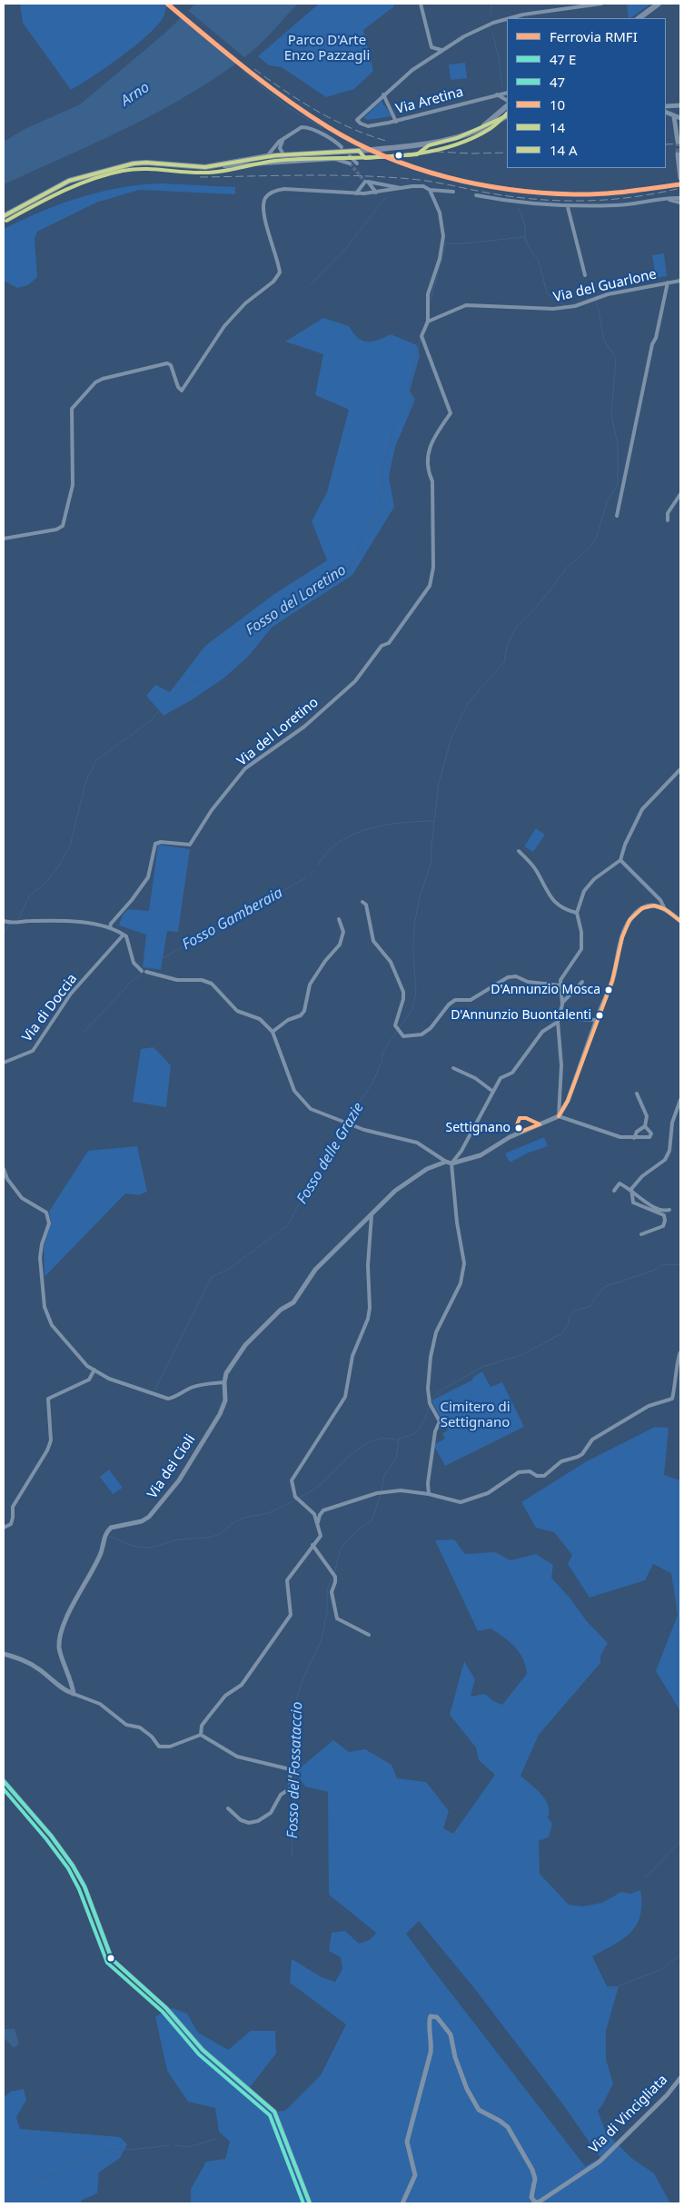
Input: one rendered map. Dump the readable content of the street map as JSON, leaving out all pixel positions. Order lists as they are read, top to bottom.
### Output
{
  "streets": {
    "street": [
      "Via Aretina",
      "Via del Guarlone",
      "Via del Loretino",
      "Via di Doccia",
      "Via dei Cioli",
      "Via di Vincigliata"
    ]
  },
  "crossings": [
    ["Via del Guarlone", "Via del Loretino"]
  ],
  "water": [
    "Arno",
    "Fosso del Loretino",
    "Fosso Gamberaia",
    "Fosso delle Grazie",
    "Fosso del Fossataccio"
  ],
  "parks": ["Parco D'Arte Enzo Pazzagli", "Cimitero di Settignano"],
  "places": ["D'Annunzio Mosca", "D'Annunzio Buontalenti", "Settignano"],
  "lines": [
    "rail line RMFI",
    "transit line 14",
    "transit line 10",
    "transit line 47"
  ],
  "legend": [
    "Ferrovia RMFI",
    "47 E",
    "47",
    "10",
    "14",
    "14 A"
  ]
}
